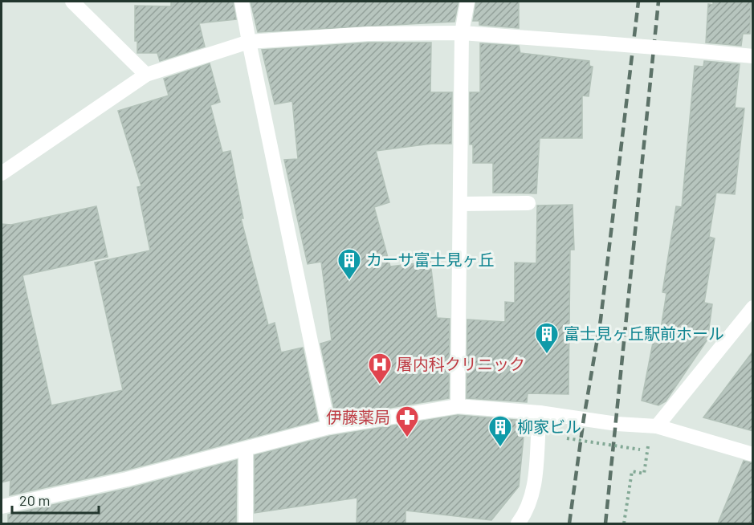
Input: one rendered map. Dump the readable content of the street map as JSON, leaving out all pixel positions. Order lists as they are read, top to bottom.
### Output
{
  "places": {
    "building": ["カーサ富士見ヶ丘", "富士見ヶ丘駅前ホール", "柳家ビル"],
    "hospital": ["屠内科クリニック"],
    "pharmacy": ["伊藤薬局"]
  },
  "scale_bar": "20 m"
}
